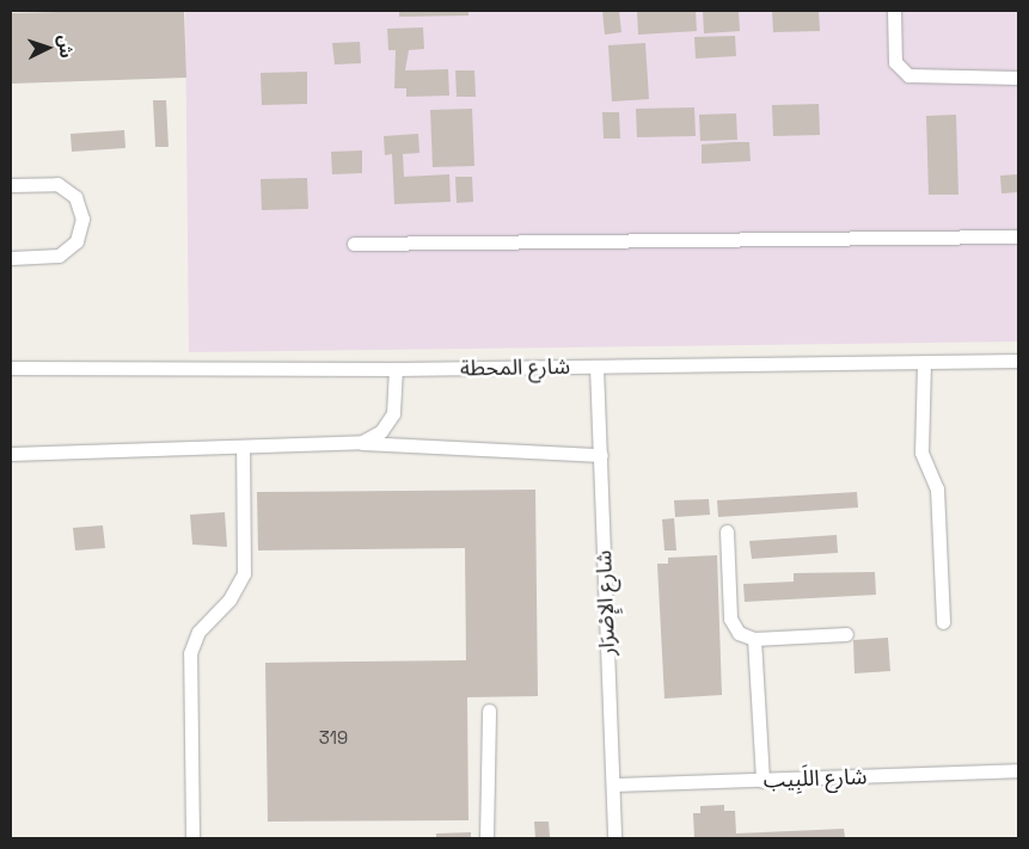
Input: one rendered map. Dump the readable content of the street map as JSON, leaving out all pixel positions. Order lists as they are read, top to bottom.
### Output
{
  "streets": {
    "lane": ["شارع المحطة", "شارع الإِصْرَار", "شارع اللَبِيب"]
  },
  "crossings": [
    ["شارع المحطة", "شارع الإِصْرَار"],
    ["شارع الإِصْرَار", "شارع اللَبِيب"]
  ],
  "house_numbers": ["319"],
  "north": "right"
}
